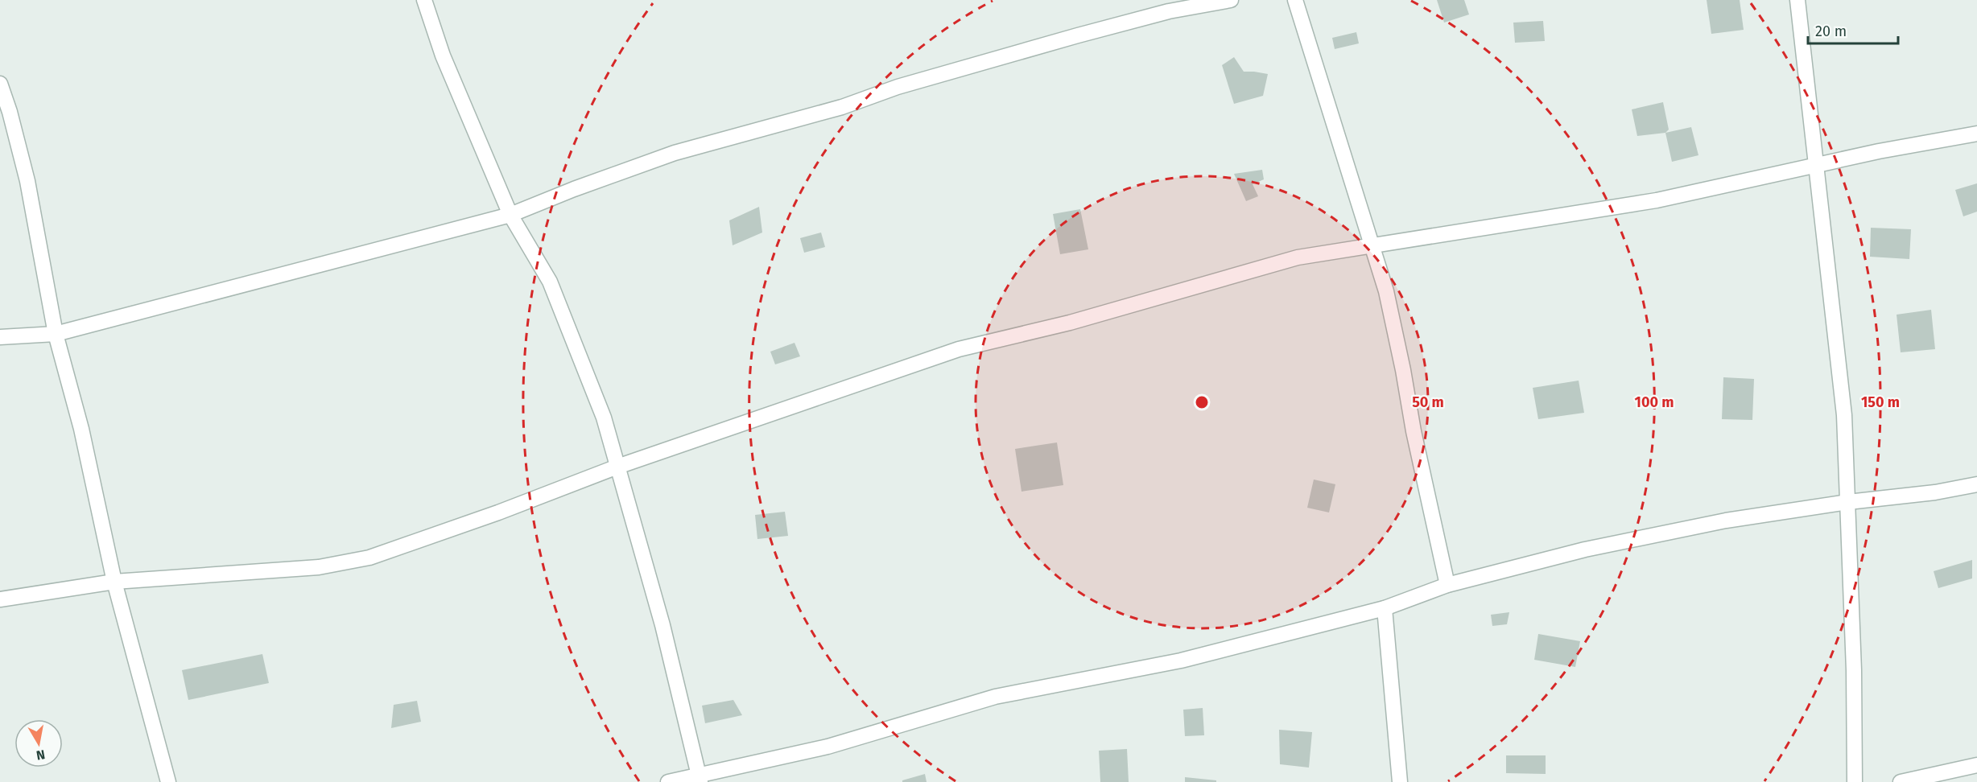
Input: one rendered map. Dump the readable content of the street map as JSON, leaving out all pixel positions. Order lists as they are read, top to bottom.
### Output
{
  "scale_bar": "20 m",
  "north": "bottom",
  "rings": ["50 m", "100 m", "150 m"]
}
